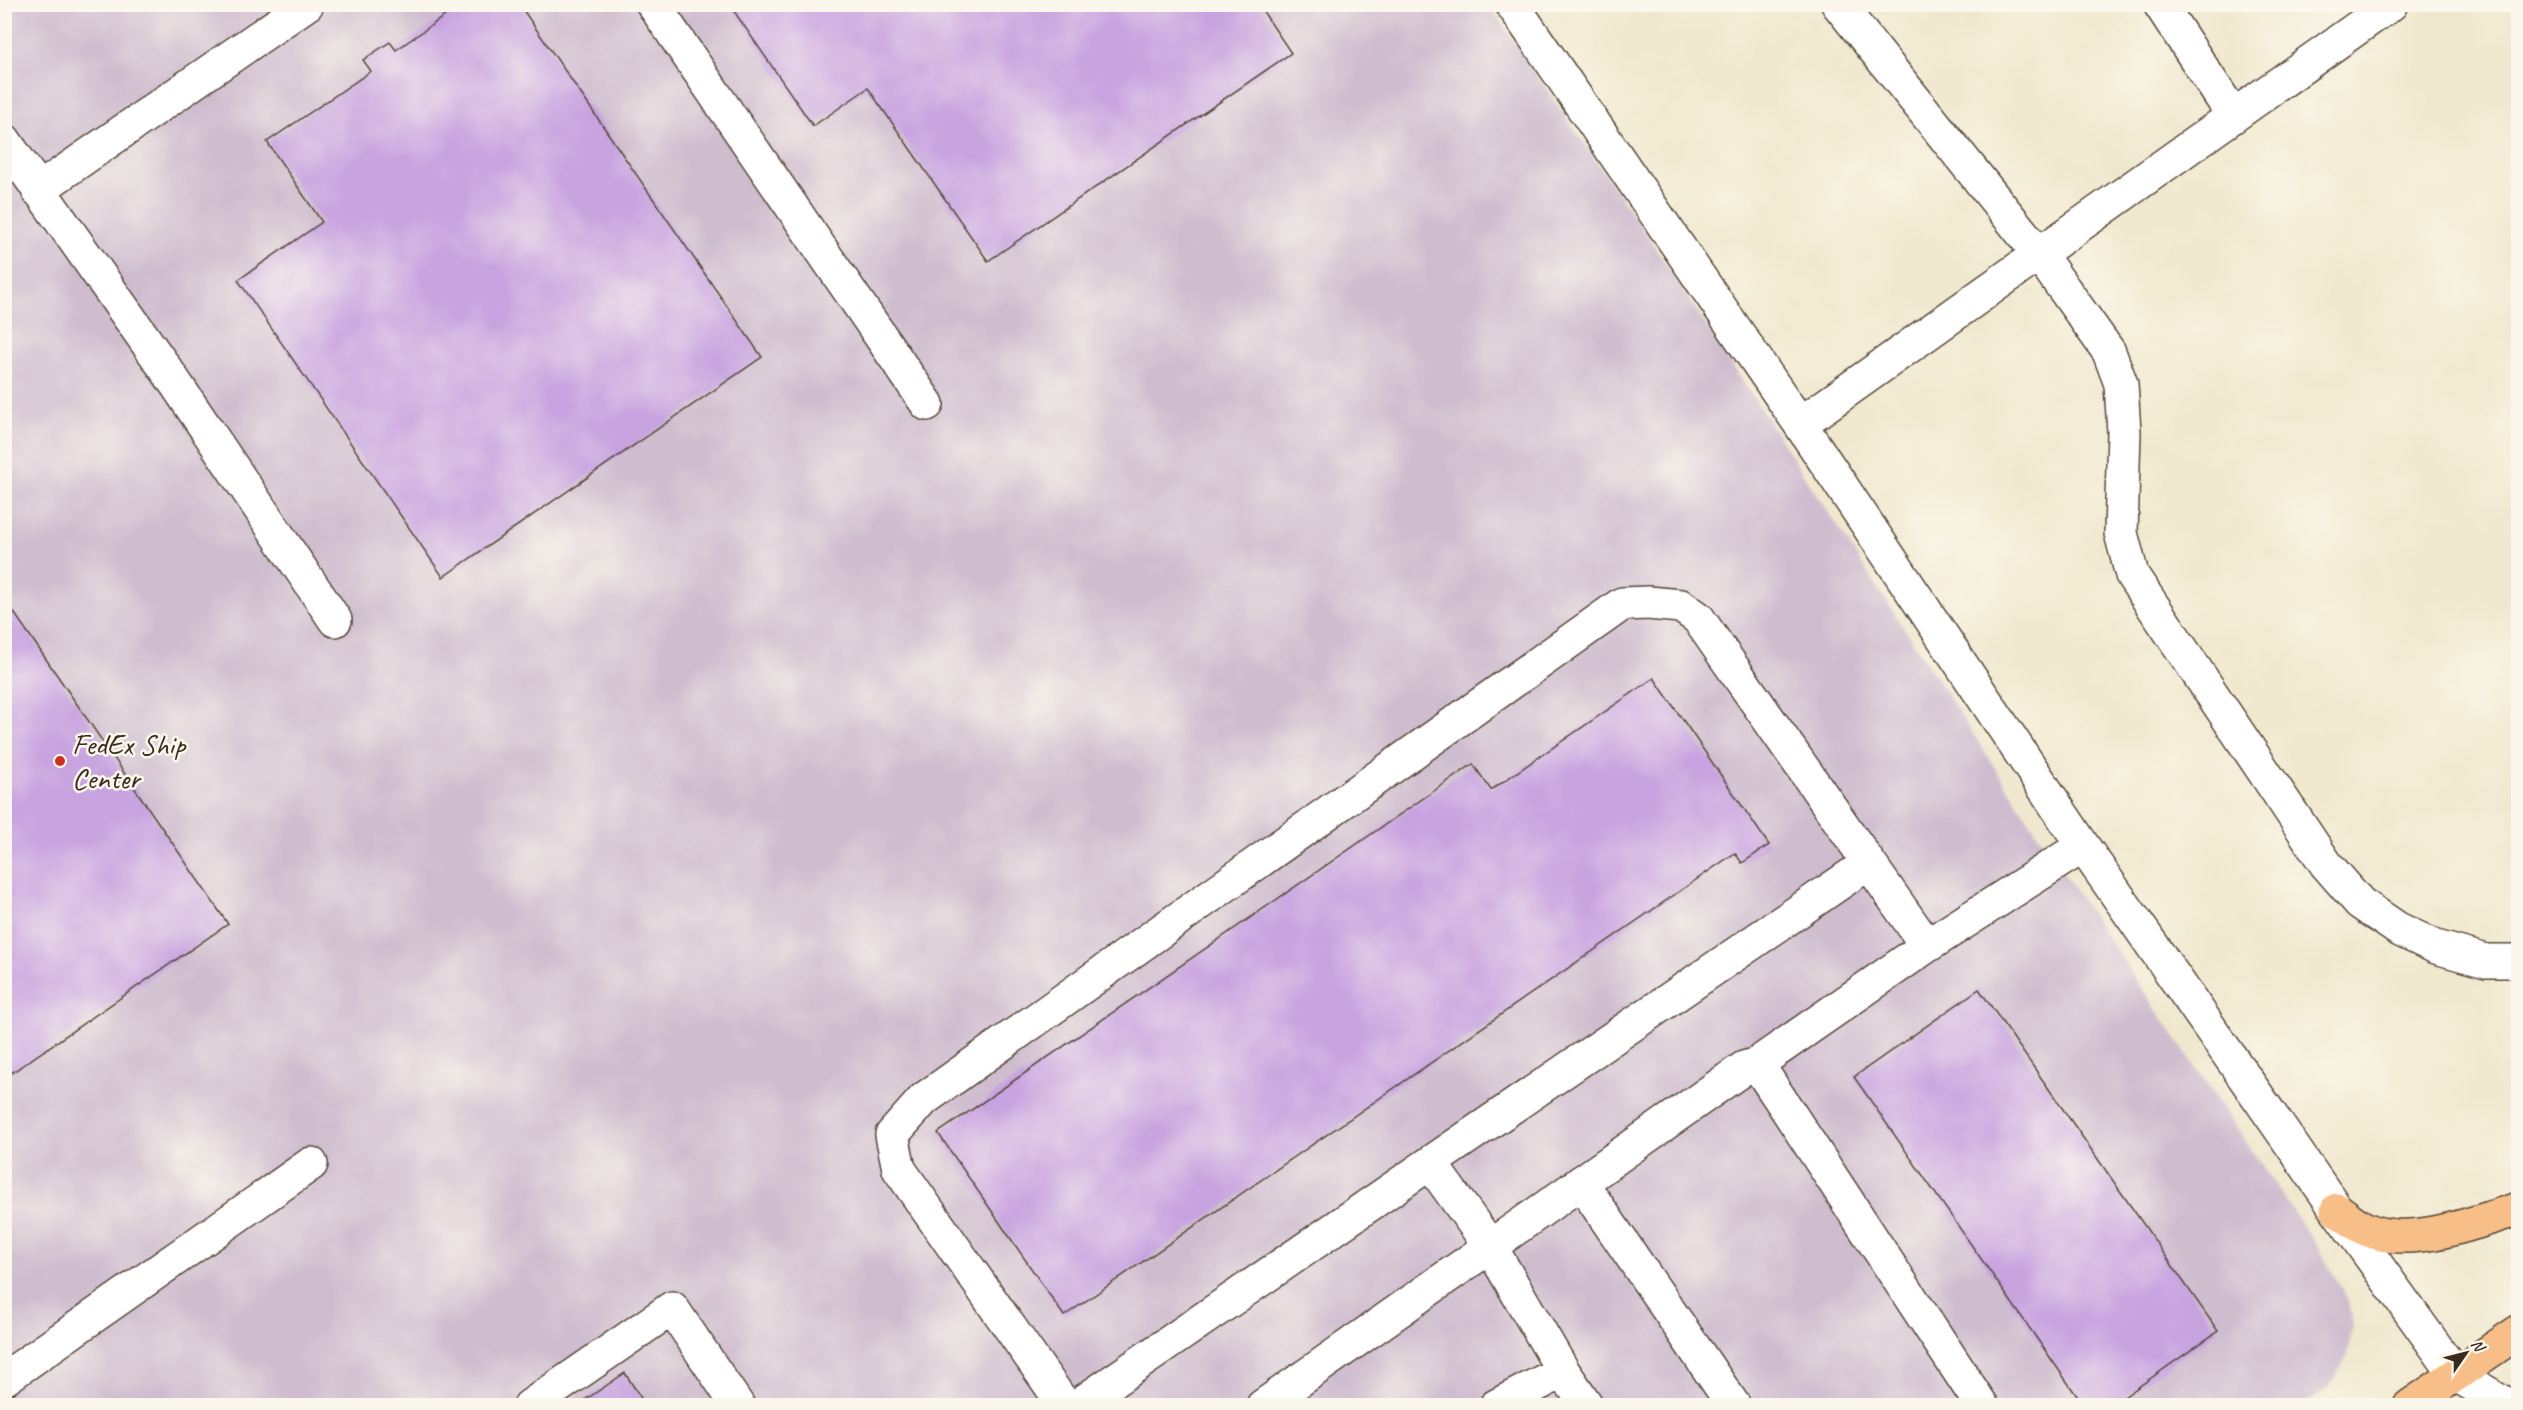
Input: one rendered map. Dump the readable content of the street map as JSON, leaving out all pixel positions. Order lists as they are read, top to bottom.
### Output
{
  "places": ["FedEx Ship Center"],
  "north": "top right"
}
